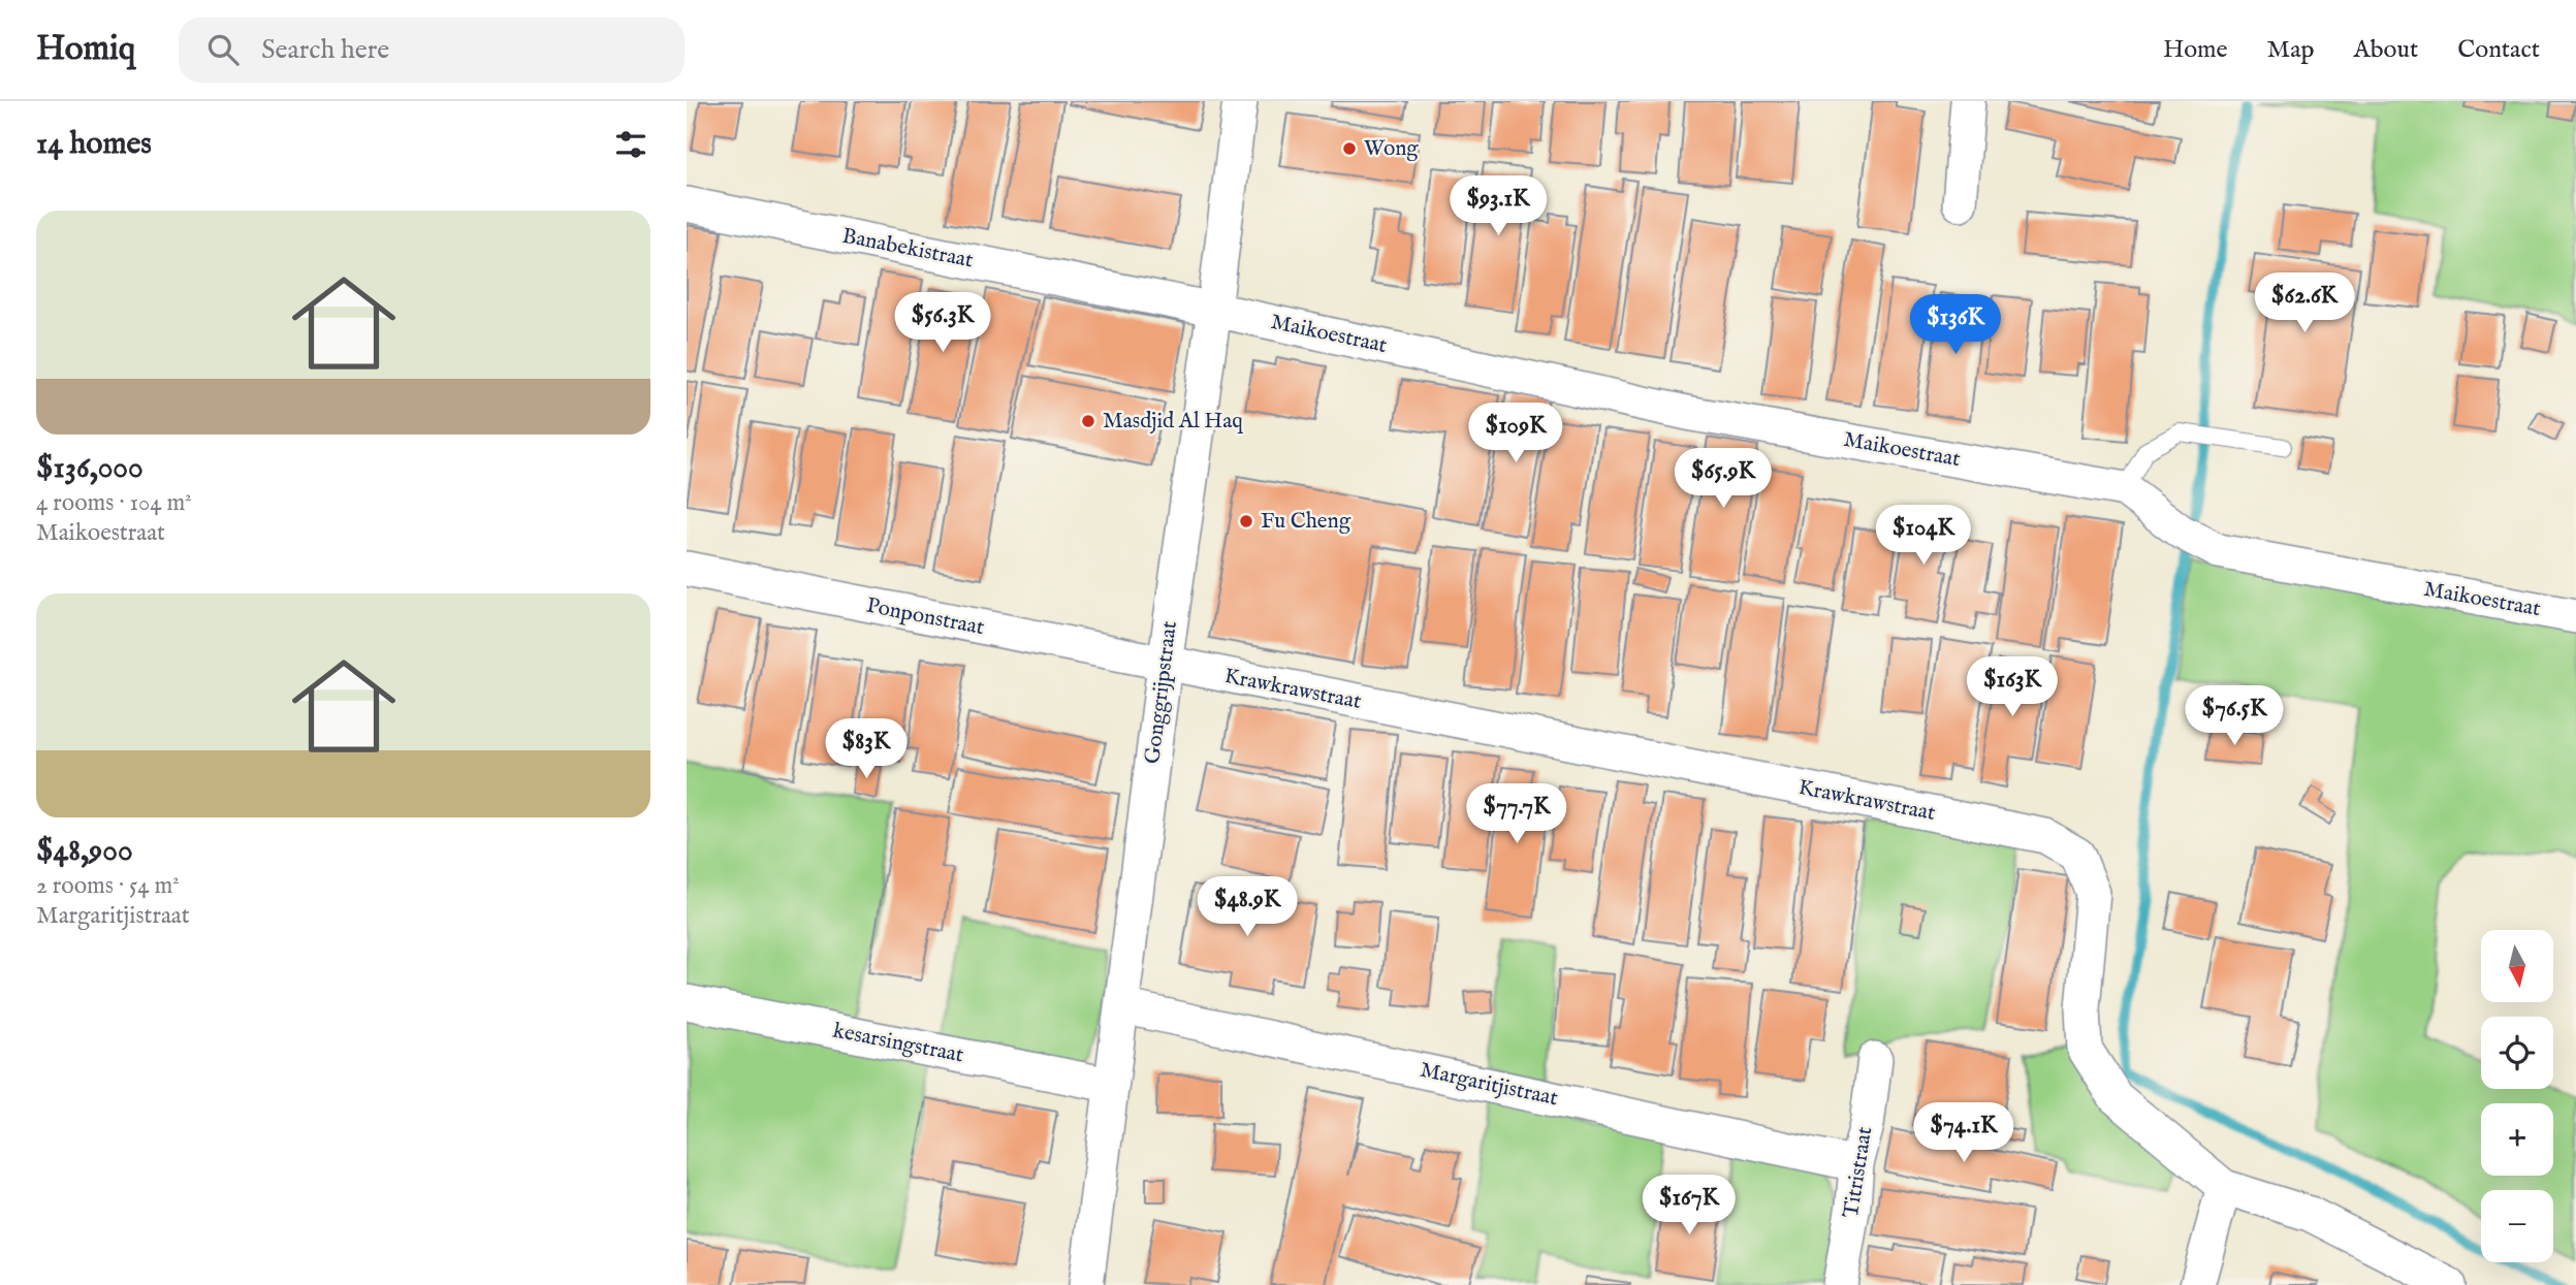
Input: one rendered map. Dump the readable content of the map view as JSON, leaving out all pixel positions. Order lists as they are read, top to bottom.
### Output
{
  "streets": {
    "street": [
      "Banabekistraat",
      "Maikoestraat",
      "Ponponstraat",
      "Krawkrawstraat",
      "Gonggrijpstraat",
      "kesarsingstraat",
      "Margaritjistraat",
      "Titristraat"
    ]
  },
  "crossings": [
    ["Banabekistraat", "Maikoestraat"],
    ["Banabekistraat", "Gonggrijpstraat"],
    ["Maikoestraat", "Gonggrijpstraat"],
    ["Ponponstraat", "Krawkrawstraat"],
    ["Ponponstraat", "Gonggrijpstraat"],
    ["Krawkrawstraat", "Gonggrijpstraat"],
    ["Gonggrijpstraat", "kesarsingstraat"],
    ["Gonggrijpstraat", "Margaritjistraat"],
    ["Margaritjistraat", "Titristraat"]
  ],
  "places": ["Wong", "Masdjid Al Haq", "Fu Cheng"],
  "north": "bottom",
  "page": {
    "header": "Homiq",
    "search": "Search here",
    "nav": [
      "Home",
      "Map",
      "About",
      "Contact"
    ],
    "heading": "14 homes",
    "price": [
      "$93.1K",
      "$62.6K",
      "$56.3K",
      "$136K",
      "$109K",
      "$65.9K",
      "$104K",
      "$163K",
      "$76.5K",
      "$83K",
      "$77.7K",
      "$48.9K",
      "$74.1K",
      "$167K"
    ],
    "list": [
      {
        "name": "$136,000",
        "note": "4 rooms · 104 m² · Maikoestraat"
      },
      {
        "name": "$48,900",
        "note": "2 rooms · 54 m² · Margaritjistraat"
      }
    ],
    "map_buttons": ["+", "−"]
  }
}
